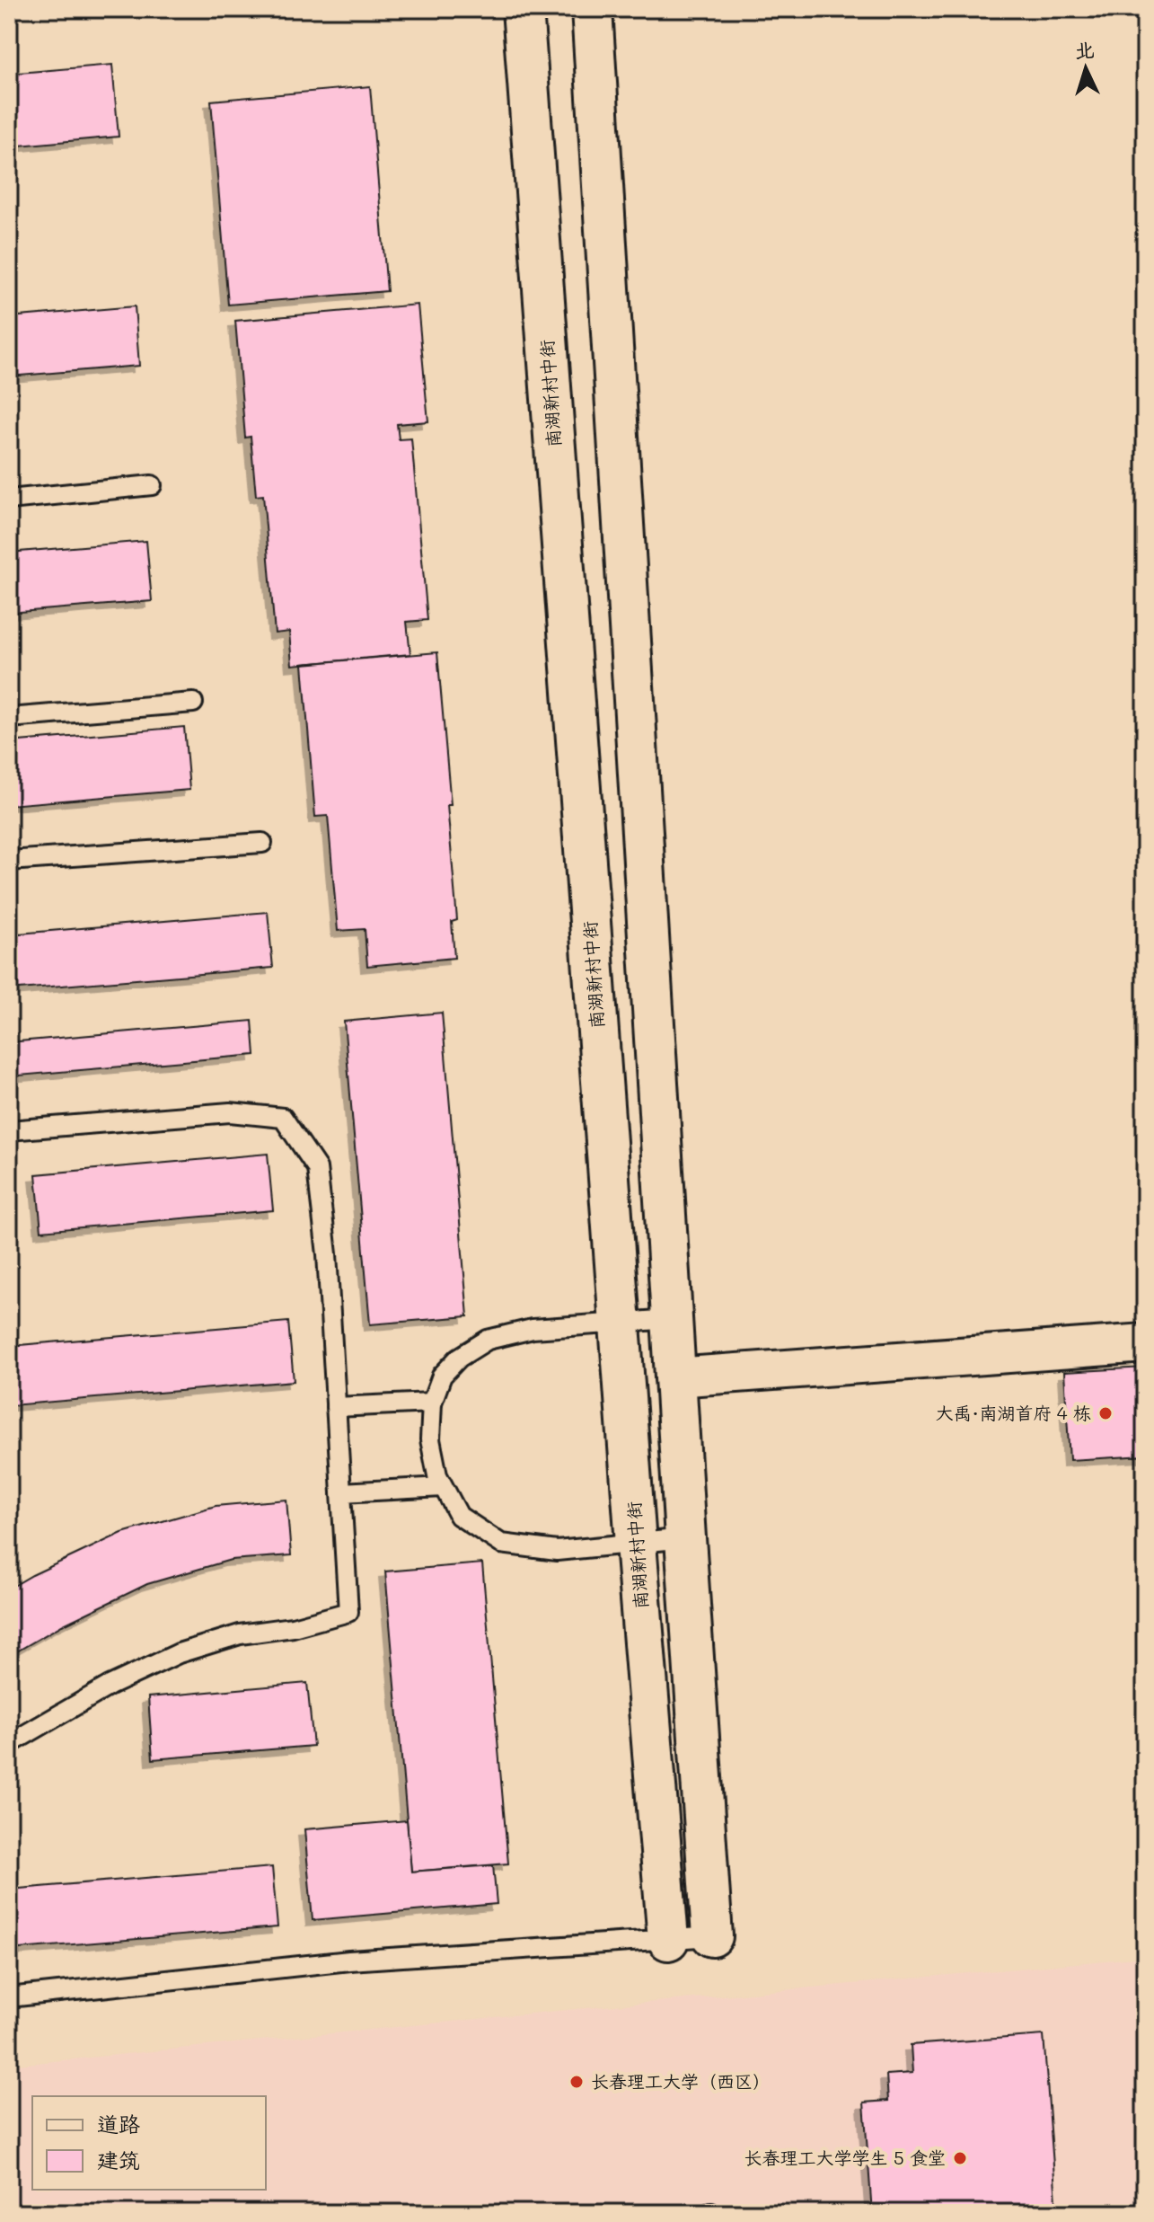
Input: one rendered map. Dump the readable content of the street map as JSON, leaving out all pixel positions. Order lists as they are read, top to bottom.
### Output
{
  "streets": {
    "street": ["南湖新村中街"]
  },
  "places": ["大禹·南湖首府 4 栋", "长春理工大学（西区）", "长春理工大学学生 5 食堂"],
  "legend": ["道路", "建筑"],
  "north": "top"
}
